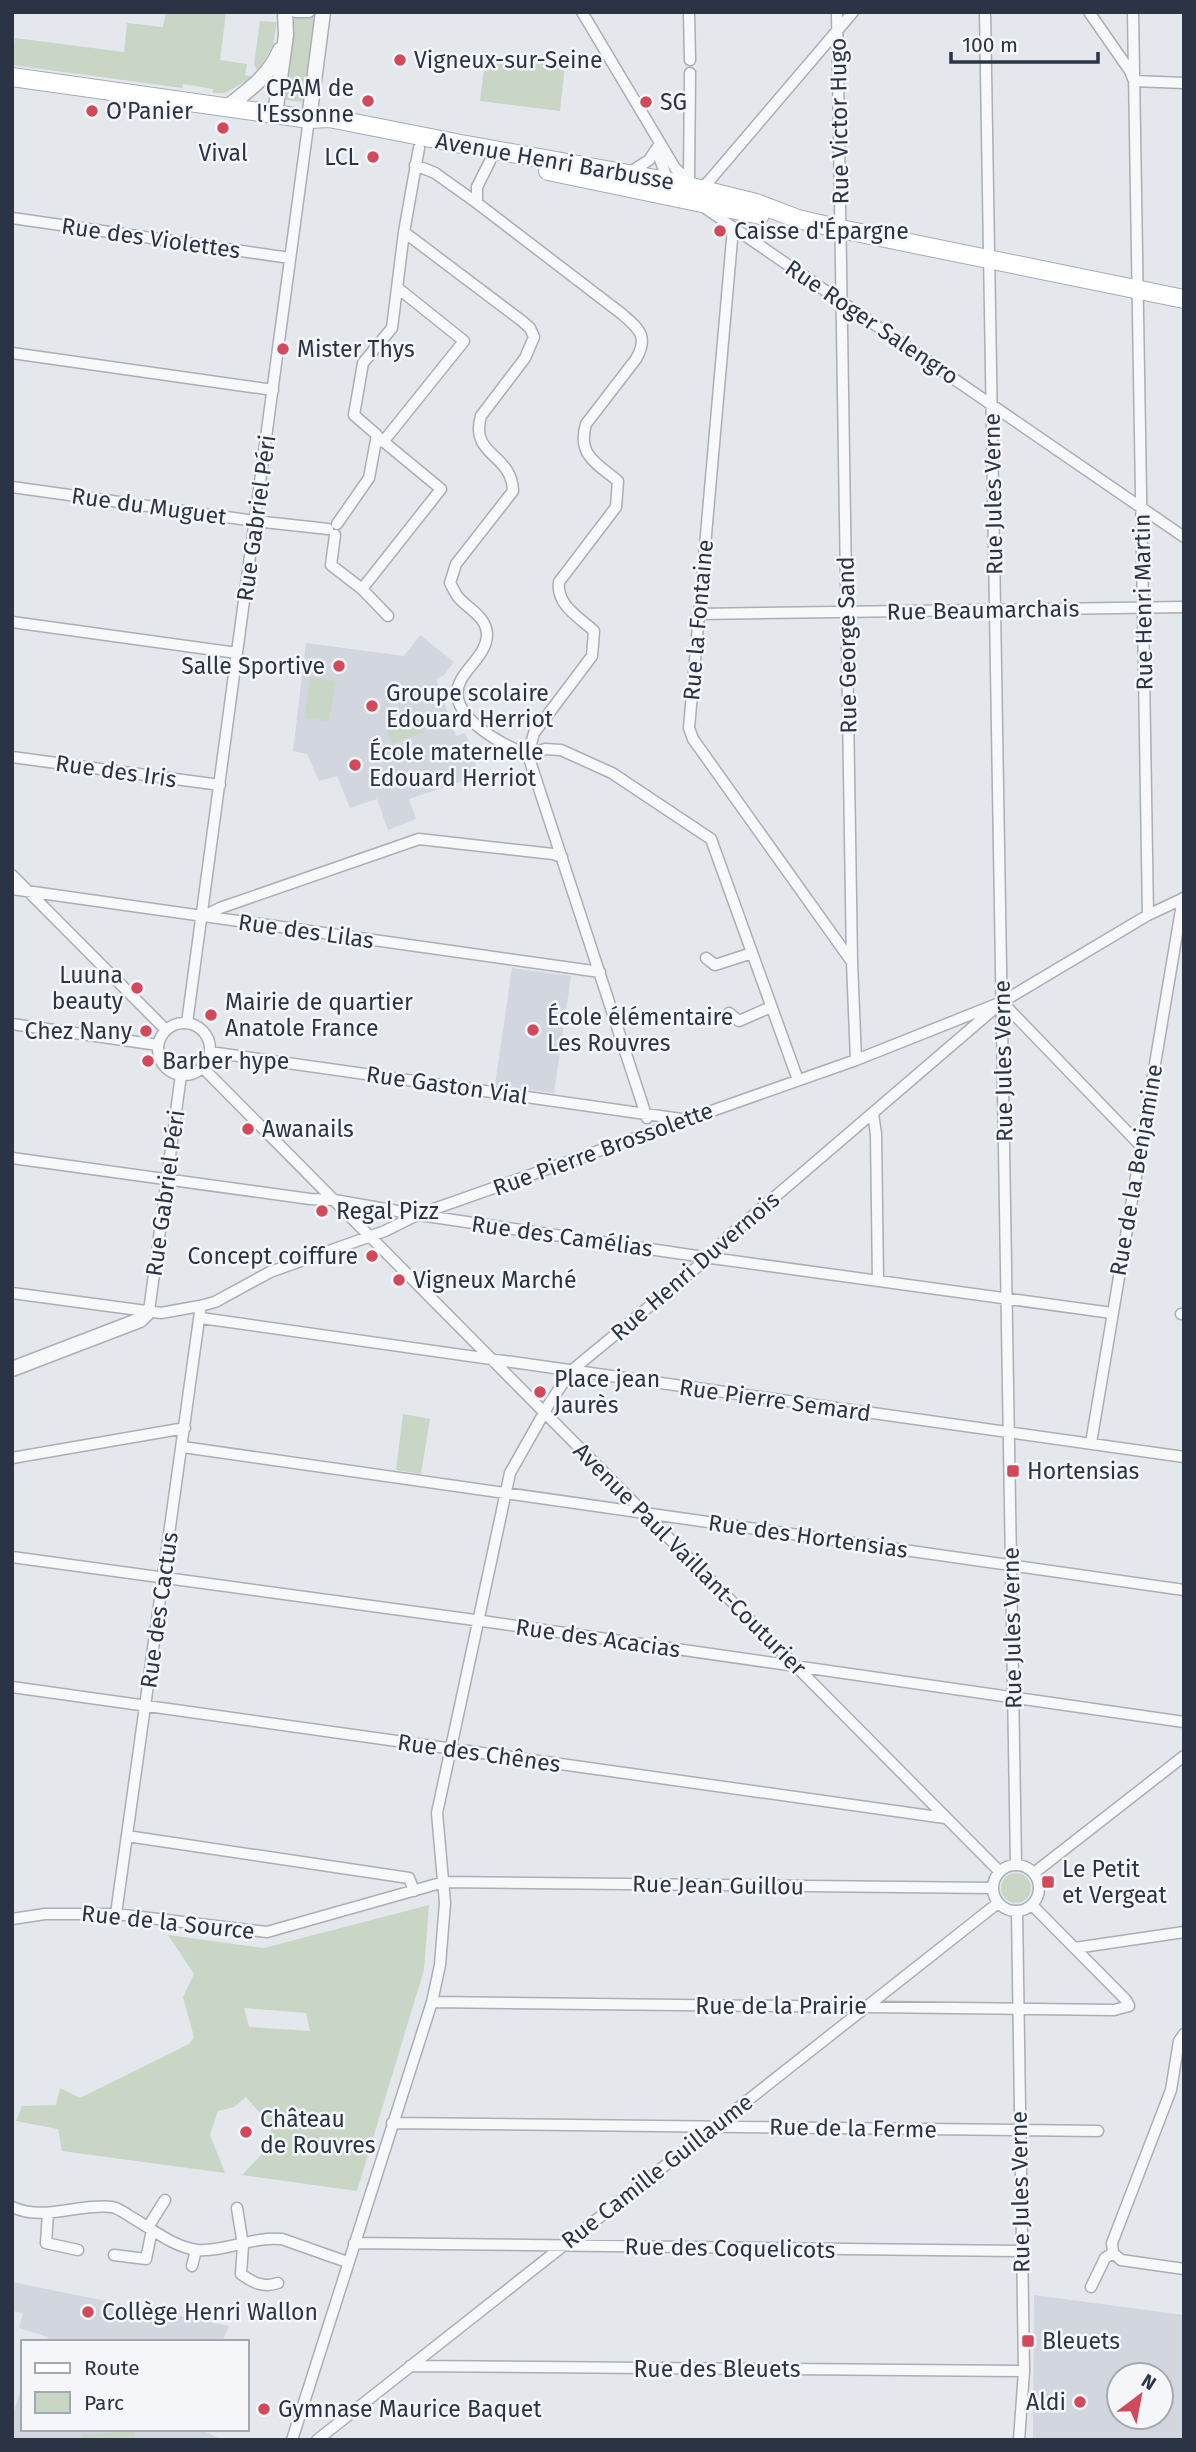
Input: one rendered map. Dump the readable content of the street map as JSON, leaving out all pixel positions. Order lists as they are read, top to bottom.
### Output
{
  "streets": {
    "main road": ["Avenue Henri Barbusse"],
    "street": [
      "Rue Victor Hugo",
      "Rue des Violettes",
      "Rue Roger Salengro",
      "Rue Jules Verne",
      "Rue du Muguet",
      "Rue Gabriel Péri",
      "Rue Henri Martin",
      "Rue Beaumarchais",
      "Rue la Fontaine",
      "Rue George Sand",
      "Rue des Iris",
      "Rue des Lilas",
      "Rue Gaston Vial",
      "Rue Pierre Brossolette",
      "Rue de la Benjamine",
      "Rue des Camélias",
      "Rue Henri Duvernois",
      "Rue Pierre Semard",
      "Rue des Hortensias",
      "Avenue Paul Vaillant-Couturier",
      "Rue des Cactus",
      "Rue des Acacias",
      "Rue des Chênes",
      "Rue Jean Guillou",
      "Rue de la Source",
      "Rue de la Prairie",
      "Rue de la Ferme",
      "Rue Camille Guillaume",
      "Rue des Coquelicots",
      "Rue des Bleuets"
    ]
  },
  "crossings": [
    ["Rue Victor Hugo", "Avenue Henri Barbusse"],
    ["Rue Victor Hugo", "Rue George Sand"],
    ["Avenue Henri Barbusse", "Rue Roger Salengro"],
    ["Avenue Henri Barbusse", "Rue Jules Verne"],
    ["Avenue Henri Barbusse", "Rue Gabriel Péri"],
    ["Avenue Henri Barbusse", "Rue Henri Martin"],
    ["Avenue Henri Barbusse", "Rue George Sand"],
    ["Rue des Violettes", "Rue Gabriel Péri"],
    ["Rue Roger Salengro", "Rue Jules Verne"],
    ["Rue Roger Salengro", "Rue Henri Martin"],
    ["Rue Roger Salengro", "Rue la Fontaine"],
    ["Rue Roger Salengro", "Rue George Sand"],
    ["Rue Jules Verne", "Rue Beaumarchais"],
    ["Rue Jules Verne", "Rue Pierre Brossolette"],
    ["Rue Jules Verne", "Rue des Camélias"],
    ["Rue Jules Verne", "Rue Henri Duvernois"],
    ["Rue Jules Verne", "Rue Pierre Semard"],
    ["Rue Jules Verne", "Rue des Hortensias"],
    ["Rue Jules Verne", "Avenue Paul Vaillant-Couturier"],
    ["Rue Jules Verne", "Rue des Acacias"],
    ["Rue Jules Verne", "Rue Jean Guillou"],
    ["Rue Jules Verne", "Rue de la Prairie"],
    ["Rue Jules Verne", "Rue de la Ferme"],
    ["Rue Jules Verne", "Rue Camille Guillaume"],
    ["Rue Jules Verne", "Rue des Coquelicots"],
    ["Rue Jules Verne", "Rue des Bleuets"],
    ["Rue du Muguet", "Rue Gabriel Péri"],
    ["Rue Gabriel Péri", "Rue des Iris"],
    ["Rue Gabriel Péri", "Rue des Lilas"],
    ["Rue Gabriel Péri", "Rue Gaston Vial"],
    ["Rue Gabriel Péri", "Rue Pierre Brossolette"],
    ["Rue Gabriel Péri", "Rue des Camélias"],
    ["Rue Gabriel Péri", "Avenue Paul Vaillant-Couturier"],
    ["Rue Henri Martin", "Rue Beaumarchais"],
    ["Rue Henri Martin", "Rue Pierre Brossolette"],
    ["Rue Beaumarchais", "Rue la Fontaine"],
    ["Rue Beaumarchais", "Rue George Sand"],
    ["Rue la Fontaine", "Rue George Sand"],
    ["Rue George Sand", "Rue Pierre Brossolette"],
    ["Rue Gaston Vial", "Rue Pierre Brossolette"],
    ["Rue Gaston Vial", "Avenue Paul Vaillant-Couturier"],
    ["Rue Pierre Brossolette", "Rue de la Benjamine"],
    ["Rue Pierre Brossolette", "Rue des Camélias"],
    ["Rue Pierre Brossolette", "Rue Henri Duvernois"],
    ["Rue Pierre Brossolette", "Avenue Paul Vaillant-Couturier"],
    ["Rue Pierre Brossolette", "Rue des Cactus"],
    ["Rue de la Benjamine", "Rue des Camélias"],
    ["Rue de la Benjamine", "Rue Pierre Semard"],
    ["Rue des Camélias", "Rue Henri Duvernois"],
    ["Rue des Camélias", "Avenue Paul Vaillant-Couturier"],
    ["Rue Henri Duvernois", "Rue Pierre Semard"],
    ["Rue Henri Duvernois", "Rue des Hortensias"],
    ["Rue Henri Duvernois", "Avenue Paul Vaillant-Couturier"],
    ["Rue Henri Duvernois", "Rue des Acacias"],
    ["Rue Henri Duvernois", "Rue des Chênes"],
    ["Rue Henri Duvernois", "Rue Jean Guillou"],
    ["Rue Henri Duvernois", "Rue de la Source"],
    ["Rue Henri Duvernois", "Rue de la Prairie"],
    ["Rue Henri Duvernois", "Rue de la Ferme"],
    ["Rue Henri Duvernois", "Rue des Coquelicots"],
    ["Rue Pierre Semard", "Avenue Paul Vaillant-Couturier"],
    ["Rue Pierre Semard", "Rue des Cactus"],
    ["Rue des Hortensias", "Avenue Paul Vaillant-Couturier"],
    ["Rue des Hortensias", "Rue des Cactus"],
    ["Avenue Paul Vaillant-Couturier", "Rue des Acacias"],
    ["Avenue Paul Vaillant-Couturier", "Rue des Chênes"],
    ["Avenue Paul Vaillant-Couturier", "Rue Jean Guillou"],
    ["Avenue Paul Vaillant-Couturier", "Rue Camille Guillaume"],
    ["Rue des Cactus", "Rue des Acacias"],
    ["Rue des Cactus", "Rue des Chênes"],
    ["Rue des Cactus", "Rue de la Source"],
    ["Rue Jean Guillou", "Rue de la Source"],
    ["Rue Jean Guillou", "Rue Camille Guillaume"],
    ["Rue de la Prairie", "Rue Camille Guillaume"],
    ["Rue de la Ferme", "Rue Camille Guillaume"],
    ["Rue Camille Guillaume", "Rue des Coquelicots"],
    ["Rue Camille Guillaume", "Rue des Bleuets"]
  ],
  "places": {
    "other": [
      "Vigneux-sur-Seine",
      "CPAM de l'Essonne",
      "SG",
      "O'Panier",
      "Vival",
      "LCL",
      "Caisse d'Épargne",
      "Mister Thys",
      "Salle Sportive",
      "Groupe scolaire Edouard Herriot",
      "École maternelle Edouard Herriot",
      "Luuna beauty",
      "Mairie de quartier Anatole France",
      "École élémentaire Les Rouvres",
      "Chez Nany",
      "Barber hype",
      "Awanails",
      "Regal Pizz",
      "Concept coiffure",
      "Vigneux Marché",
      "Place jean Jaurès",
      "Château de Rouvres",
      "Collège Henri Wallon",
      "Aldi",
      "Gymnase Maurice Baquet"
    ],
    "transit": ["Hortensias", "Le Petit et Vergeat", "Bleuets"]
  },
  "legend": ["Route", "Parc"],
  "scale_bar": "100 m",
  "north": "top right"
}
